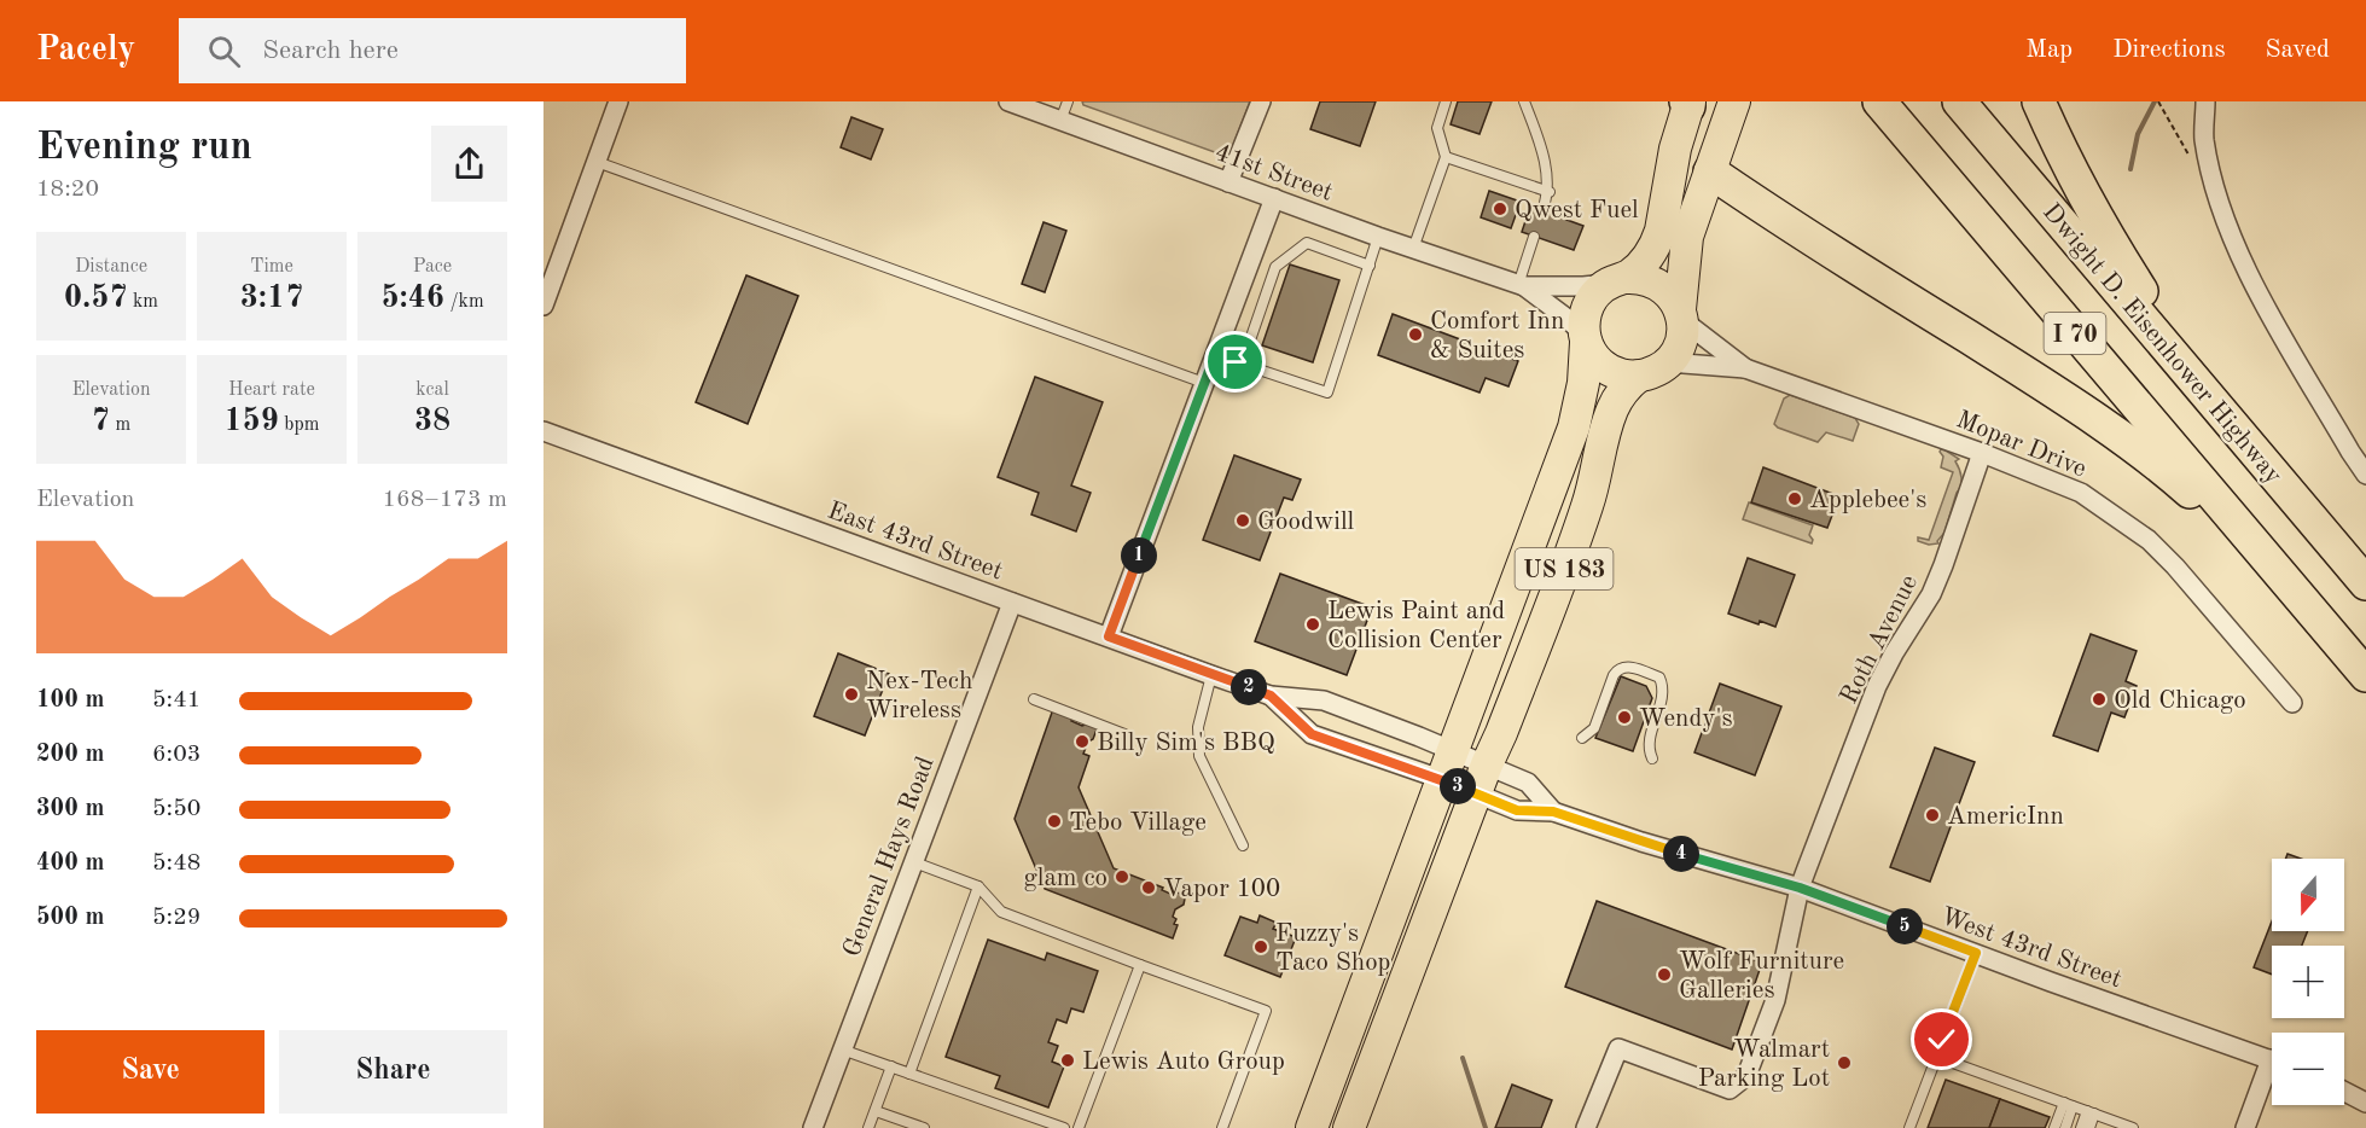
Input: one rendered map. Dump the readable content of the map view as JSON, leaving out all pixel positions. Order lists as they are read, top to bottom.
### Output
{
  "streets": {
    "highway": ["I 70", "Dwight D. Eisenhower Highway", "US 183"],
    "street": [
      "41st Street",
      "Mopar Drive",
      "East 43rd Street",
      "Roth Avenue",
      "General Hays Road",
      "West 43rd Street"
    ]
  },
  "crossings": [
    ["41st Street", "Mopar Drive"],
    ["41st Street", "US 183"],
    ["Mopar Drive", "US 183"],
    ["Mopar Drive", "Roth Avenue"],
    ["East 43rd Street", "US 183"],
    ["East 43rd Street", "General Hays Road"],
    ["East 43rd Street", "West 43rd Street"],
    ["Roth Avenue", "West 43rd Street"]
  ],
  "places": [
    "Qwest Fuel",
    "Comfort Inn & Suites",
    "Applebee's",
    "Goodwill",
    "Lewis Paint and Collision Center",
    "Nex-Tech Wireless",
    "Old Chicago",
    "Wendy's",
    "Billy Sim's BBQ",
    "AmericInn",
    "Tebo Village",
    "glam co",
    "Vapor 100",
    "Fuzzy's Taco Shop",
    "Wolf Furniture Galleries",
    "Lewis Auto Group",
    "Walmart Parking Lot"
  ],
  "north": "bottom",
  "page": {
    "header": "Pacely",
    "search": "Search here",
    "nav": ["Map", "Directions", "Saved"],
    "heading": ["Evening run", "18:20"],
    "stats": [
      ["Distance", "0.57 km"],
      ["Time", "3:17"],
      ["Pace", "5:46 /km"],
      ["Elevation", "7 m"],
      ["Heart rate", "159 bpm"],
      ["kcal", "38"]
    ],
    "chart": ["Elevation", "168–173 m"],
    "pins": [
      "1",
      "2",
      "3",
      "4",
      "5"
    ],
    "list": [
      {
        "name": "100 m",
        "note": "5:41"
      },
      {
        "name": "200 m",
        "note": "6:03"
      },
      {
        "name": "300 m",
        "note": "5:50"
      },
      {
        "name": "400 m",
        "note": "5:48"
      },
      {
        "name": "500 m",
        "note": "5:29"
      }
    ],
    "map_buttons": ["+", "−"],
    "buttons": ["Save", "Share"]
  }
}
